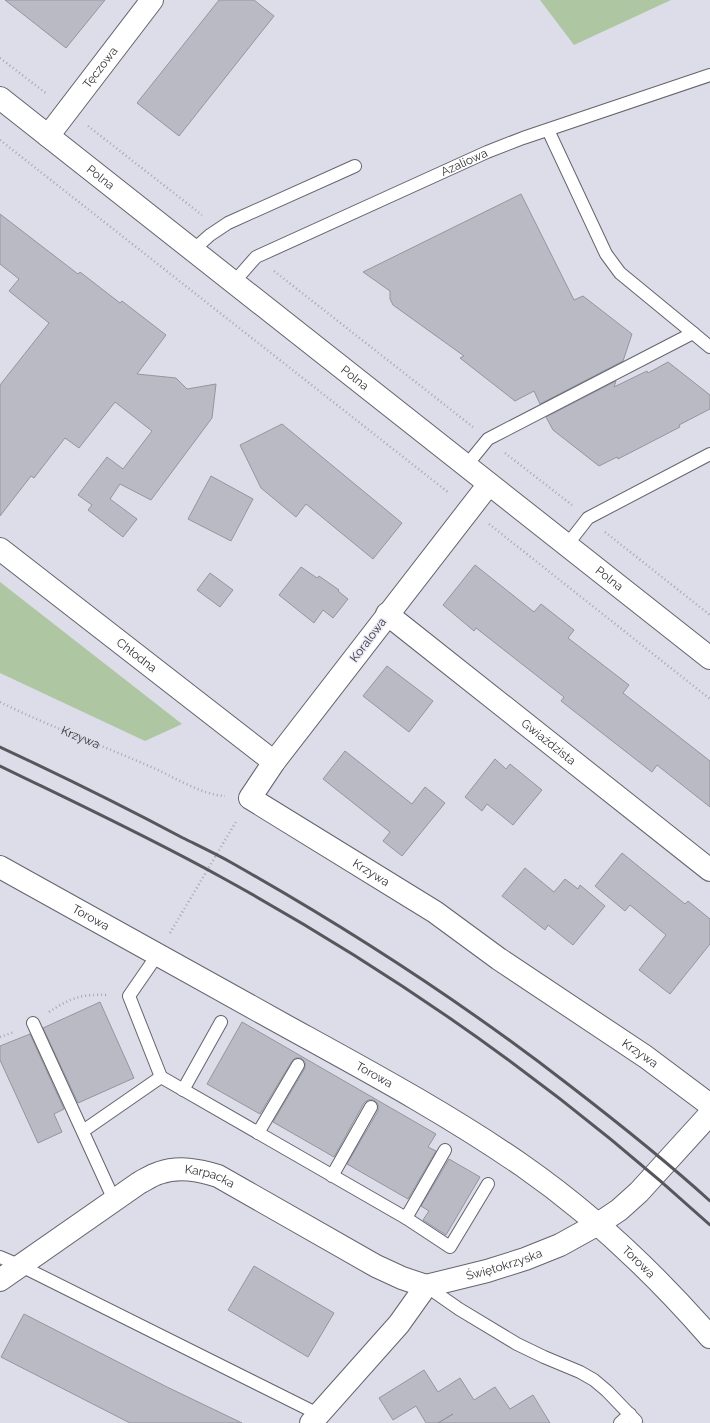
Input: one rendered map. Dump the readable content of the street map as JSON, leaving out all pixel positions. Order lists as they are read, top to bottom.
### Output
{
  "streets": {
    "street": [
      "Tęczowa",
      "Polna",
      "Koralowa",
      "Chłodna",
      "Krzywa",
      "Gwiaździsta",
      "Torowa",
      "Karpacka",
      "Świętokrzyska"
    ],
    "lane": ["Azaliowa"]
  },
  "crossings": [
    ["Tęczowa", "Polna"],
    ["Azaliowa", "Polna"],
    ["Polna", "Koralowa"],
    ["Koralowa", "Chłodna"],
    ["Koralowa", "Krzywa"],
    ["Koralowa", "Gwiaździsta"],
    ["Torowa", "Świętokrzyska"],
    ["Karpacka", "Świętokrzyska"]
  ]
}
